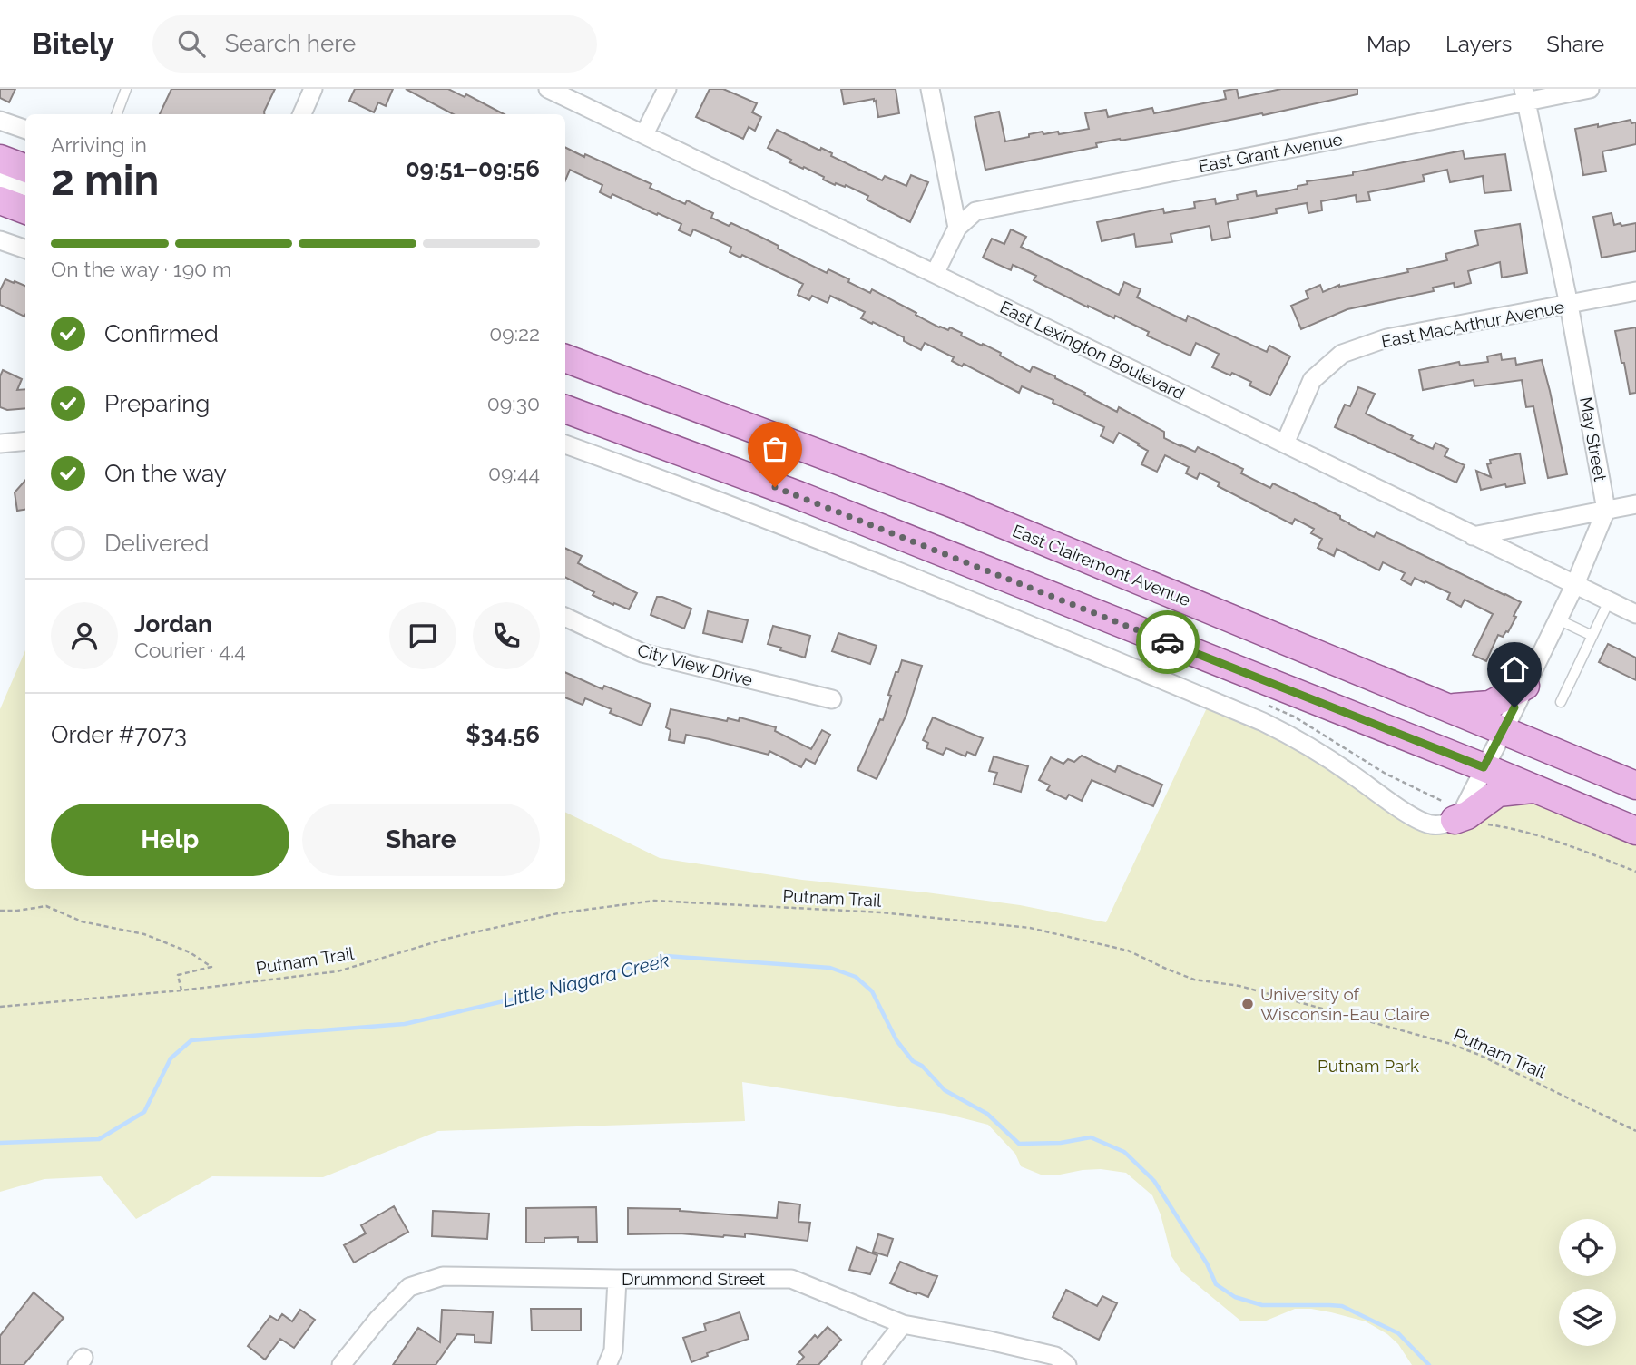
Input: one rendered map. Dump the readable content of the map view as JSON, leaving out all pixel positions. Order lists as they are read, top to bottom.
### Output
{
  "streets": {
    "main road": ["East Clairemont Avenue"],
    "street": [
      "East Grant Avenue",
      "East MacArthur Avenue",
      "East Lexington Boulevard",
      "May Street",
      "City View Drive",
      "Drummond Street"
    ],
    "path": ["Putnam Trail"]
  },
  "crossings": [
    ["East Grant Avenue", "May Street"],
    ["East MacArthur Avenue", "East Lexington Boulevard"],
    ["East MacArthur Avenue", "May Street"]
  ],
  "water": ["Little Niagara Creek"],
  "parks": ["Putnam Park"],
  "places": ["University of Wisconsin-Eau Claire"],
  "page": {
    "header": "Bitely",
    "search": "Search here",
    "nav": ["Map", "Layers", "Share"],
    "heading": ["2 min", "Arriving in", "09:51–09:56"],
    "panel": [
      "Jordan",
      "Courier · 4.4",
      "Order #7073",
      "$34.56"
    ],
    "bar": "On the way · 190 m",
    "list": [
      ["Confirmed", "09:22"],
      ["Preparing", "09:30"],
      ["On the way", "09:44"],
      "Delivered"
    ],
    "buttons": ["Help", "Share"]
  }
}
